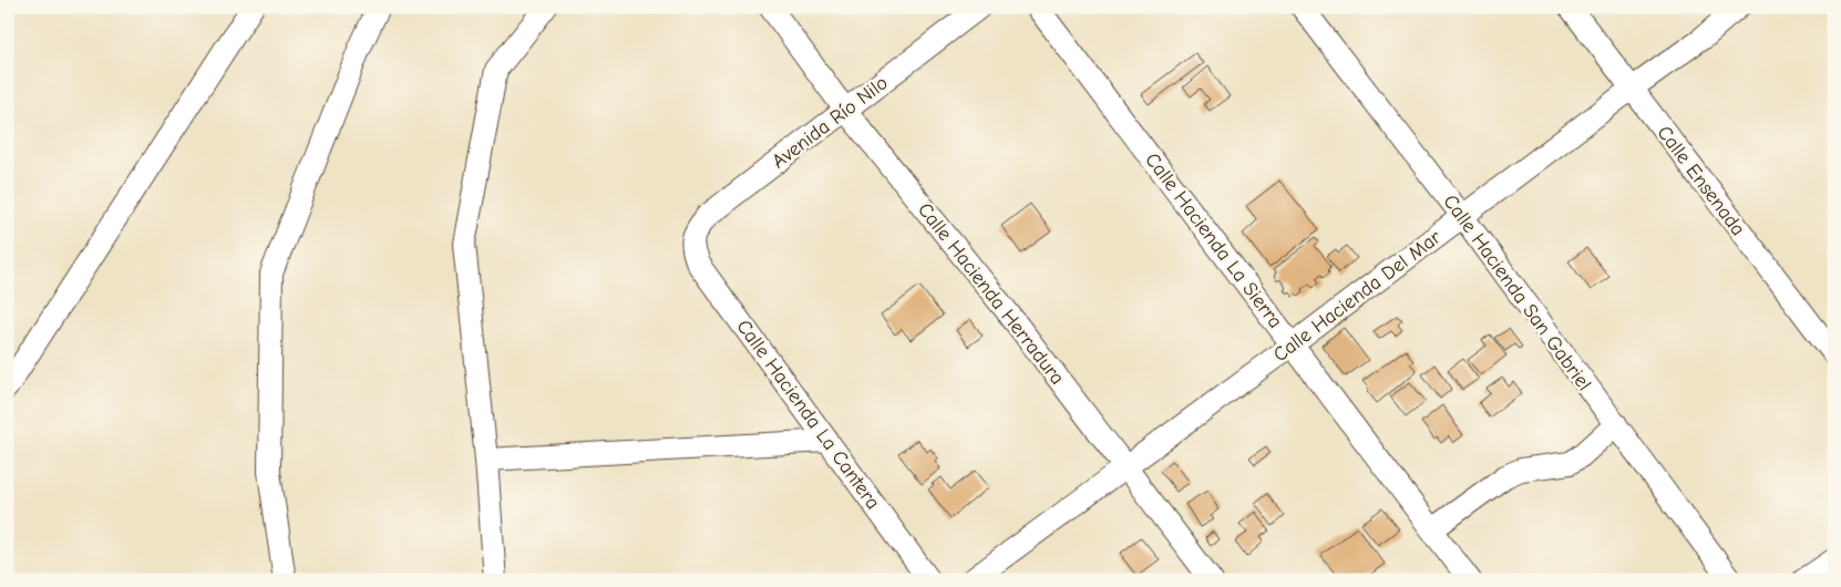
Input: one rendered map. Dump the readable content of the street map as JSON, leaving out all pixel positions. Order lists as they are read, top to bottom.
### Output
{
  "streets": {
    "street": [
      "Avenida Río Nilo",
      "Calle Ensenada",
      "Calle Hacienda La Sierra",
      "Calle Hacienda San Gabriel",
      "Calle Hacienda Herradura",
      "Calle Hacienda Del Mar",
      "Calle Hacienda La Cantera"
    ]
  },
  "crossings": [
    ["Avenida Río Nilo", "Calle Hacienda Herradura"],
    ["Avenida Río Nilo", "Calle Hacienda La Cantera"],
    ["Calle Ensenada", "Calle Hacienda Del Mar"],
    ["Calle Hacienda La Sierra", "Calle Hacienda Del Mar"],
    ["Calle Hacienda San Gabriel", "Calle Hacienda Del Mar"],
    ["Calle Hacienda Herradura", "Calle Hacienda Del Mar"]
  ]
}
